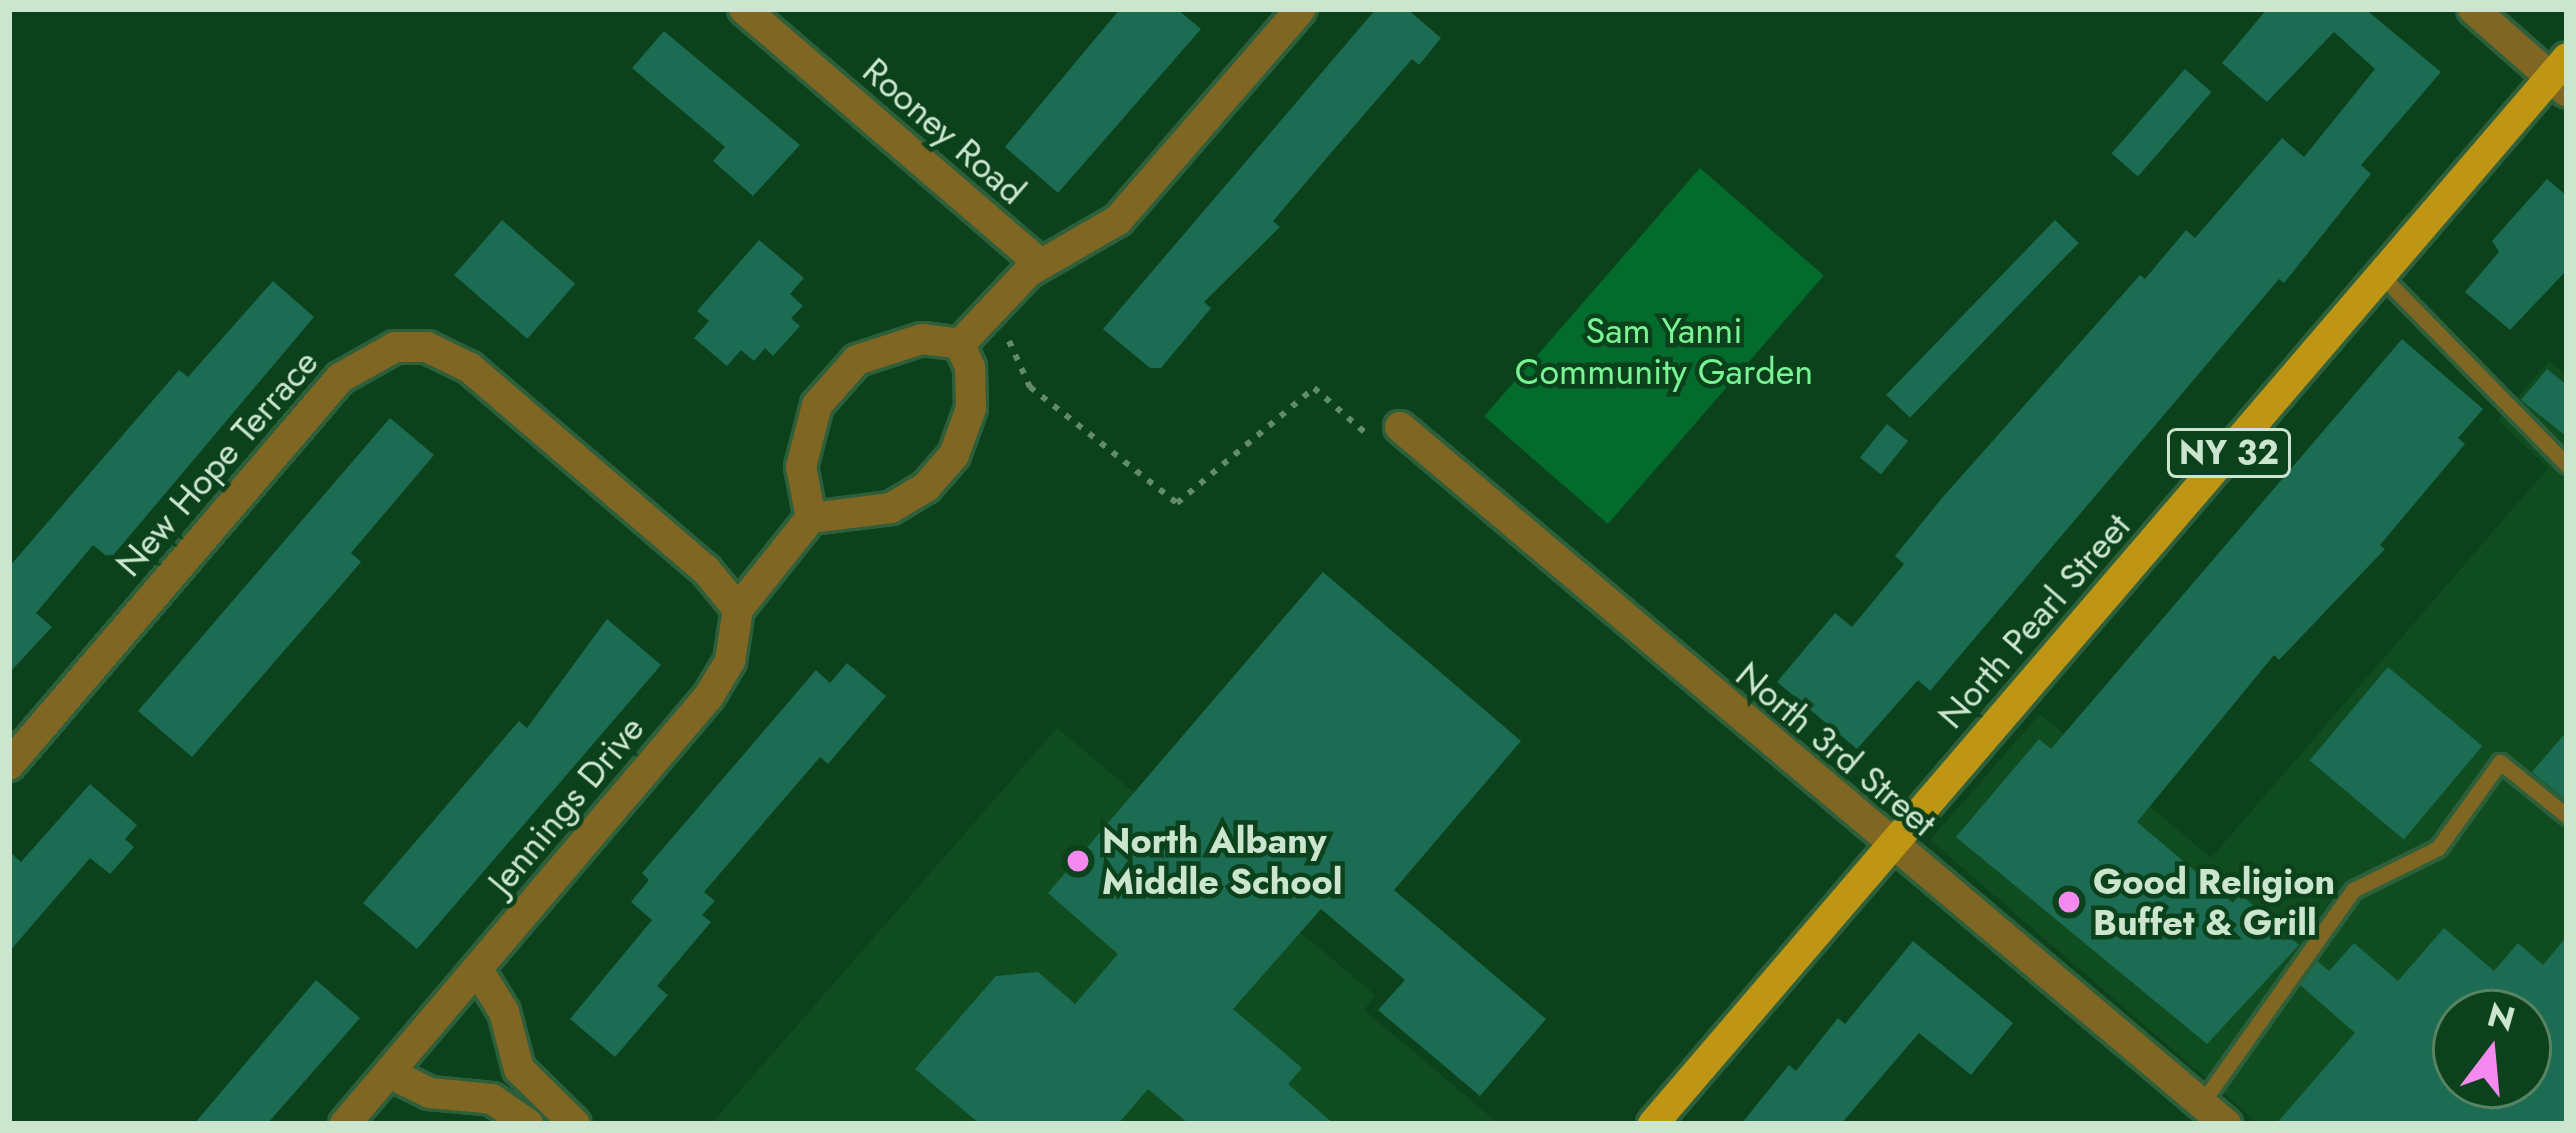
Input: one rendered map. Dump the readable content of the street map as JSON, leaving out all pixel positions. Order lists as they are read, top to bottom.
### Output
{
  "streets": {
    "main road": ["NY 32", "North Pearl Street"],
    "street": [
      "Rooney Road",
      "New Hope Terrace",
      "North 3rd Street",
      "Jennings Drive"
    ]
  },
  "crossings": [
    ["New Hope Terrace", "Jennings Drive"],
    ["North Pearl Street", "North 3rd Street"]
  ],
  "parks": ["Sam Yanni Community Garden"],
  "places": ["North Albany Middle School", "Good Religion Buffet & Grill"],
  "north": "top"
}
